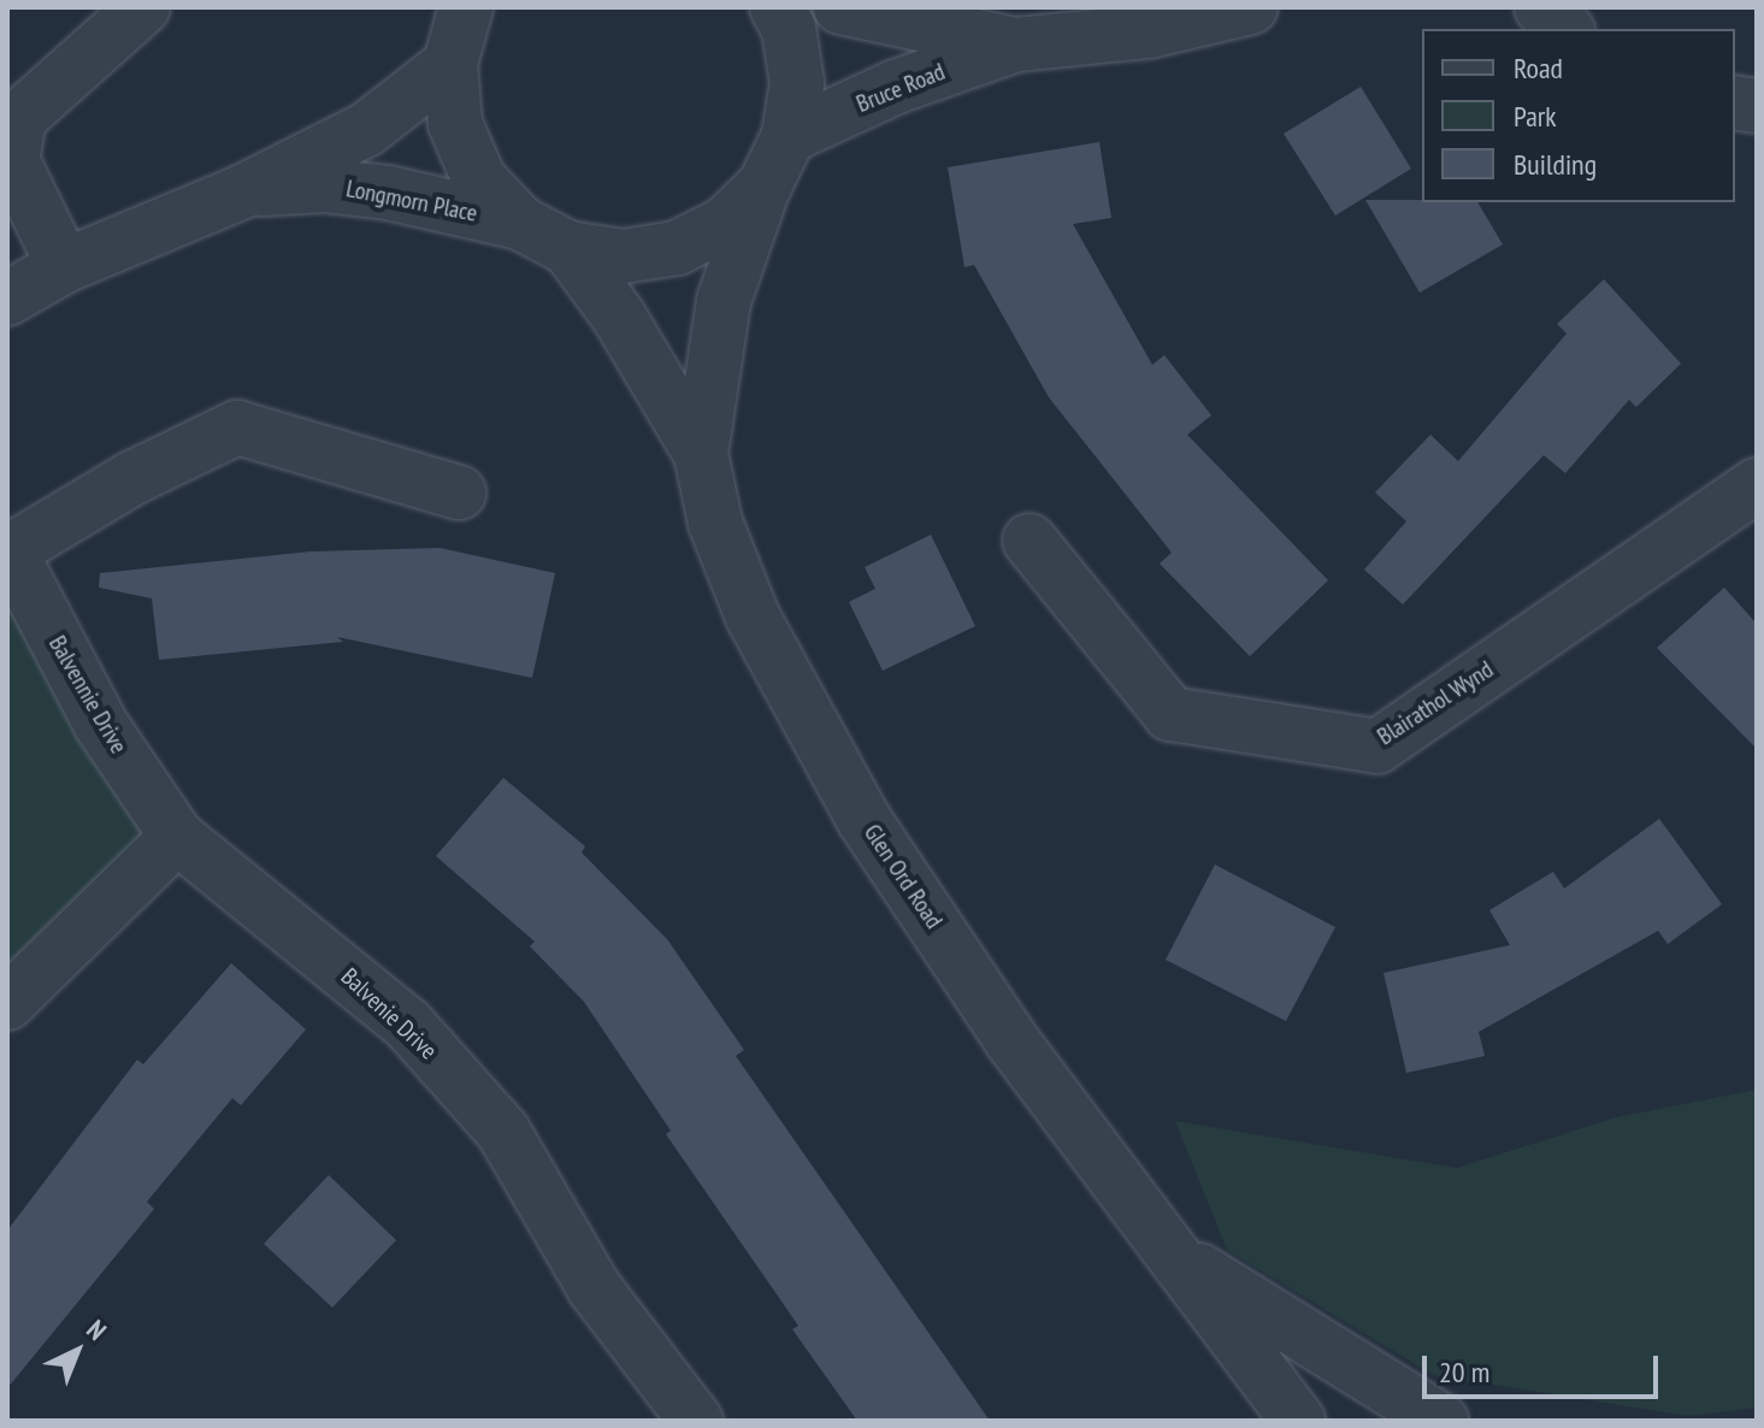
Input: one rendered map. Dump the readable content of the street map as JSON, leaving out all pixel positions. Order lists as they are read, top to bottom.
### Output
{
  "streets": {
    "street": [
      "Bruce Road",
      "Longmorn Place",
      "Balvennie Drive",
      "Blairathol Wynd",
      "Glen Ord Road",
      "Balvenie Drive"
    ]
  },
  "crossings": [
    ["Balvennie Drive", "Balvenie Drive"]
  ],
  "legend": ["Road", "Park", "Building"],
  "scale_bar": "20 m",
  "north": "top right"
}
